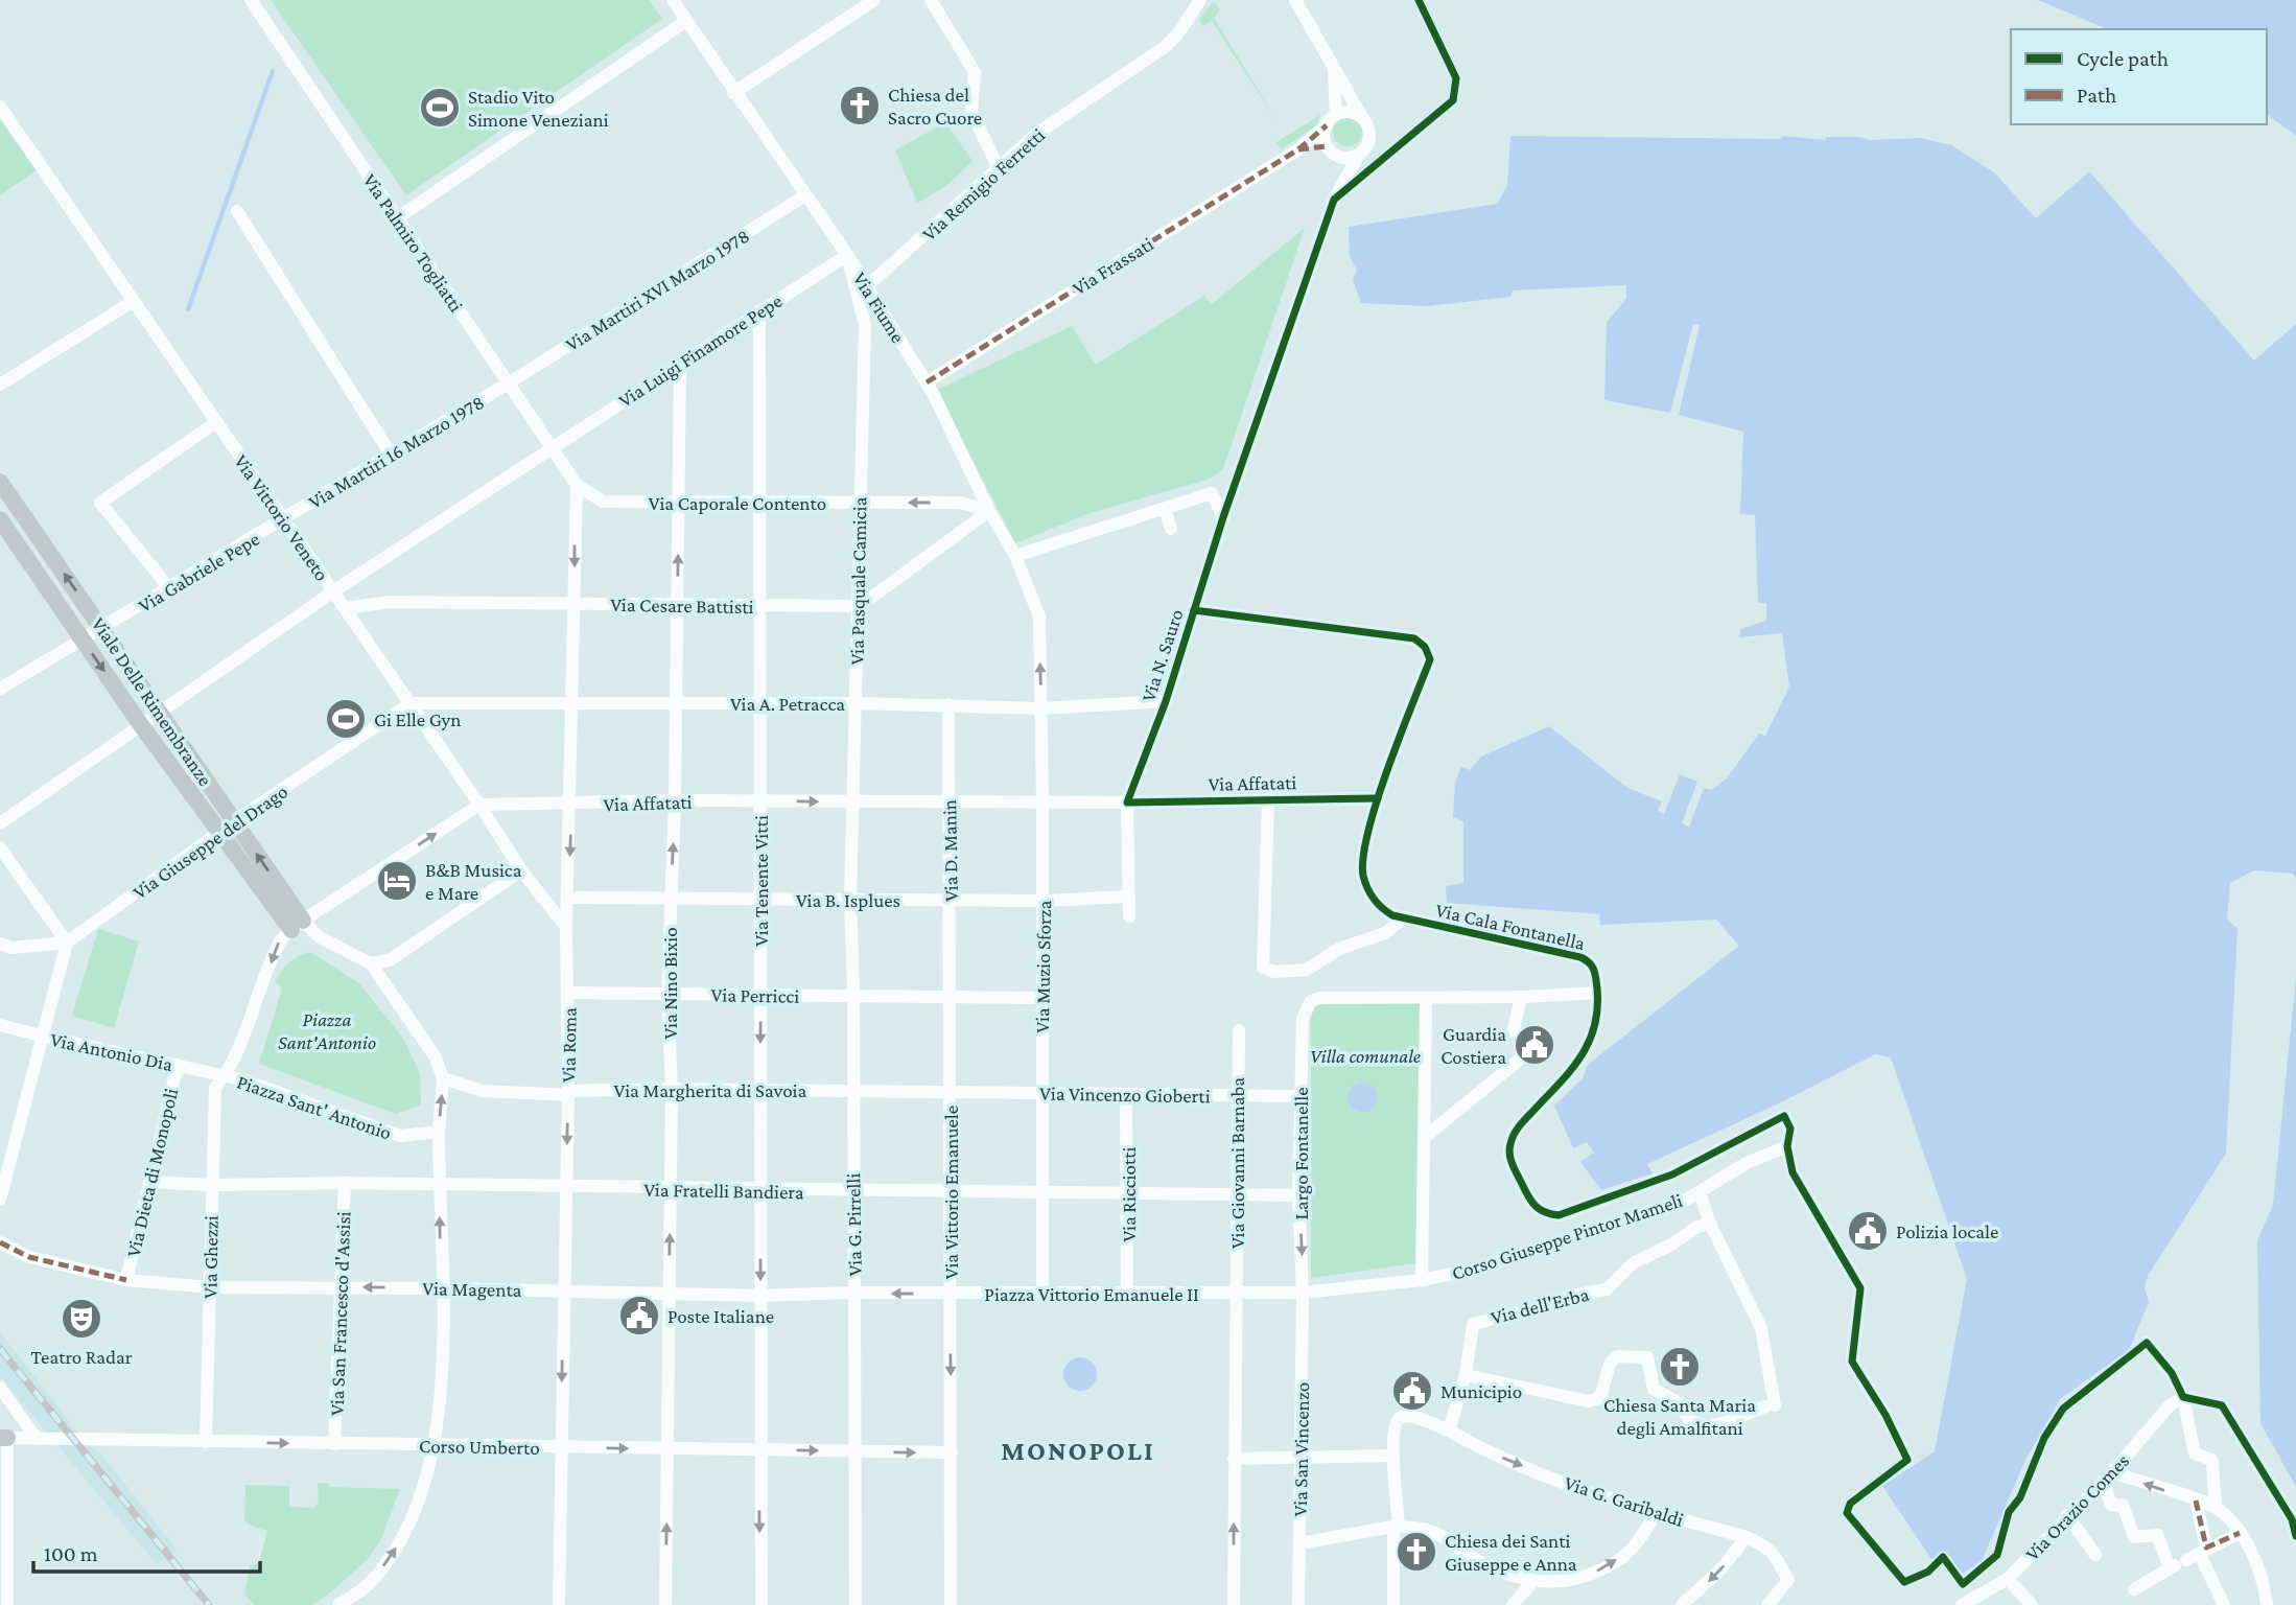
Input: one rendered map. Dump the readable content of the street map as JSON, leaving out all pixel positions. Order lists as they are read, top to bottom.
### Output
{
  "streets": {
    "street": [
      "Via Remigio Ferretti",
      "Via Palmiro Togliatti",
      "Via Frassati",
      "Via Martiri XVI Marzo 1978",
      "Via Fiume",
      "Via Luigi Finamore Pepe",
      "Via Martiri 16 Marzo 1978",
      "Via Caporale Contento",
      "Via Vittorio Veneto",
      "Via Gabriele Pepe",
      "Via Pasquale Camicia",
      "Via Cesare Battisti",
      "Via N. Sauro",
      "Viale Delle Rimembranze",
      "Via A. Petracca",
      "Via Affatati",
      "Via Giuseppe del Drago",
      "Via D. Manin",
      "Via Tenente Vitti",
      "Via B. Isplues",
      "Via Cala Fontanella",
      "Via Muzio Sforza",
      "Via Nino Bixio",
      "Via Perricci",
      "Via Roma",
      "Via Antonio Dia",
      "Via Margherita di Savoia",
      "Via Vincenzo Gioberti",
      "Piazza Sant' Antonio",
      "Largo Fontanelle",
      "Via Giovanni Barnaba",
      "Via Dieta di Monopoli",
      "Via Fratelli Bandiera",
      "Via Vittorio Emanuele",
      "Via Ricciotti",
      "Via G. Pirrelli",
      "Corso Giuseppe Pintor Mameli",
      "Via Ghezzi",
      "Via Magenta",
      "Piazza Vittorio Emanuele II",
      "Via dell'Erba",
      "Via San Francesco d'Assisi",
      "Corso Umberto",
      "Via San Vincenzo",
      "Via G. Garibaldi",
      "Via Orazio Comes"
    ]
  },
  "crossings": [
    ["Via Remigio Ferretti", "Via Fiume"],
    ["Via Palmiro Togliatti", "Via Martiri XVI Marzo 1978"],
    ["Via Palmiro Togliatti", "Via Luigi Finamore Pepe"],
    ["Via Palmiro Togliatti", "Via Martiri 16 Marzo 1978"],
    ["Via Palmiro Togliatti", "Via Caporale Contento"],
    ["Via Palmiro Togliatti", "Via Roma"],
    ["Via Frassati", "Via Fiume"],
    ["Via Martiri XVI Marzo 1978", "Via Fiume"],
    ["Via Martiri XVI Marzo 1978", "Via Martiri 16 Marzo 1978"],
    ["Via Fiume", "Via Luigi Finamore Pepe"],
    ["Via Fiume", "Via Caporale Contento"],
    ["Via Fiume", "Via Pasquale Camicia"],
    ["Via Fiume", "Via Muzio Sforza"],
    ["Via Luigi Finamore Pepe", "Via Vittorio Veneto"],
    ["Via Luigi Finamore Pepe", "Via Pasquale Camicia"],
    ["Via Luigi Finamore Pepe", "Viale Delle Rimembranze"],
    ["Via Luigi Finamore Pepe", "Via Tenente Vitti"],
    ["Via Luigi Finamore Pepe", "Via Nino Bixio"],
    ["Via Martiri 16 Marzo 1978", "Via Vittorio Veneto"],
    ["Via Martiri 16 Marzo 1978", "Via Gabriele Pepe"],
    ["Via Caporale Contento", "Via Pasquale Camicia"],
    ["Via Caporale Contento", "Via Tenente Vitti"],
    ["Via Caporale Contento", "Via Nino Bixio"],
    ["Via Caporale Contento", "Via Roma"],
    ["Via Vittorio Veneto", "Via Gabriele Pepe"],
    ["Via Vittorio Veneto", "Via Cesare Battisti"],
    ["Via Vittorio Veneto", "Via A. Petracca"],
    ["Via Vittorio Veneto", "Via Affatati"],
    ["Via Vittorio Veneto", "Via Giuseppe del Drago"],
    ["Via Vittorio Veneto", "Via Roma"],
    ["Via Gabriele Pepe", "Viale Delle Rimembranze"],
    ["Via Pasquale Camicia", "Via Cesare Battisti"],
    ["Via Pasquale Camicia", "Via A. Petracca"],
    ["Via Pasquale Camicia", "Via Affatati"],
    ["Via Pasquale Camicia", "Via B. Isplues"],
    ["Via Pasquale Camicia", "Via Perricci"],
    ["Via Pasquale Camicia", "Via G. Pirrelli"],
    ["Via Cesare Battisti", "Via Tenente Vitti"],
    ["Via Cesare Battisti", "Via Nino Bixio"],
    ["Via Cesare Battisti", "Via Roma"],
    ["Via N. Sauro", "Via A. Petracca"],
    ["Via N. Sauro", "Via Affatati"],
    ["Via N. Sauro", "Via Cala Fontanella"],
    ["Viale Delle Rimembranze", "Via Giuseppe del Drago"],
    ["Viale Delle Rimembranze", "Piazza Sant' Antonio"],
    ["Via A. Petracca", "Via Giuseppe del Drago"],
    ["Via A. Petracca", "Via D. Manin"],
    ["Via A. Petracca", "Via Tenente Vitti"],
    ["Via A. Petracca", "Via Muzio Sforza"],
    ["Via A. Petracca", "Via Nino Bixio"],
    ["Via A. Petracca", "Via Roma"],
    ["Via Affatati", "Via D. Manin"],
    ["Via Affatati", "Via Tenente Vitti"],
    ["Via Affatati", "Via Cala Fontanella"],
    ["Via Affatati", "Via Muzio Sforza"],
    ["Via Affatati", "Via Nino Bixio"],
    ["Via Affatati", "Via Roma"],
    ["Via D. Manin", "Via B. Isplues"],
    ["Via D. Manin", "Via Perricci"],
    ["Via D. Manin", "Via Margherita di Savoia"],
    ["Via D. Manin", "Via Vincenzo Gioberti"],
    ["Via D. Manin", "Via Vittorio Emanuele"],
    ["Via Tenente Vitti", "Via B. Isplues"],
    ["Via Tenente Vitti", "Via Perricci"],
    ["Via Tenente Vitti", "Via Margherita di Savoia"],
    ["Via Tenente Vitti", "Via Fratelli Bandiera"],
    ["Via Tenente Vitti", "Via Magenta"],
    ["Via Tenente Vitti", "Corso Umberto"],
    ["Via B. Isplues", "Via Muzio Sforza"],
    ["Via B. Isplues", "Via Nino Bixio"],
    ["Via B. Isplues", "Via Roma"],
    ["Via Cala Fontanella", "Largo Fontanelle"],
    ["Via Cala Fontanella", "Corso Giuseppe Pintor Mameli"],
    ["Via Muzio Sforza", "Via Perricci"],
    ["Via Muzio Sforza", "Via Vincenzo Gioberti"],
    ["Via Muzio Sforza", "Via Fratelli Bandiera"],
    ["Via Muzio Sforza", "Piazza Vittorio Emanuele II"],
    ["Via Nino Bixio", "Via Perricci"],
    ["Via Nino Bixio", "Via Margherita di Savoia"],
    ["Via Nino Bixio", "Via Fratelli Bandiera"],
    ["Via Nino Bixio", "Via Magenta"],
    ["Via Nino Bixio", "Corso Umberto"],
    ["Via Perricci", "Via Roma"],
    ["Via Perricci", "Via G. Pirrelli"],
    ["Via Roma", "Via Margherita di Savoia"],
    ["Via Roma", "Via Fratelli Bandiera"],
    ["Via Roma", "Via Magenta"],
    ["Via Roma", "Corso Umberto"],
    ["Via Antonio Dia", "Piazza Sant' Antonio"],
    ["Via Antonio Dia", "Via Dieta di Monopoli"],
    ["Via Antonio Dia", "Via Ghezzi"],
    ["Via Margherita di Savoia", "Via Vincenzo Gioberti"],
    ["Via Margherita di Savoia", "Via Vittorio Emanuele"],
    ["Via Margherita di Savoia", "Via G. Pirrelli"],
    ["Via Vincenzo Gioberti", "Largo Fontanelle"],
    ["Via Vincenzo Gioberti", "Via Giovanni Barnaba"],
    ["Via Vincenzo Gioberti", "Via Vittorio Emanuele"],
    ["Via Vincenzo Gioberti", "Via Ricciotti"],
    ["Piazza Sant' Antonio", "Via Ghezzi"],
    ["Largo Fontanelle", "Via Fratelli Bandiera"],
    ["Largo Fontanelle", "Corso Giuseppe Pintor Mameli"],
    ["Largo Fontanelle", "Piazza Vittorio Emanuele II"],
    ["Largo Fontanelle", "Via San Vincenzo"],
    ["Via Giovanni Barnaba", "Via Fratelli Bandiera"],
    ["Via Giovanni Barnaba", "Piazza Vittorio Emanuele II"],
    ["Via Dieta di Monopoli", "Via Fratelli Bandiera"],
    ["Via Dieta di Monopoli", "Via Magenta"],
    ["Via Fratelli Bandiera", "Via Vittorio Emanuele"],
    ["Via Fratelli Bandiera", "Via Ricciotti"],
    ["Via Fratelli Bandiera", "Via G. Pirrelli"],
    ["Via Fratelli Bandiera", "Via Ghezzi"],
    ["Via Fratelli Bandiera", "Via San Francesco d'Assisi"],
    ["Via Vittorio Emanuele", "Via Magenta"],
    ["Via Vittorio Emanuele", "Piazza Vittorio Emanuele II"],
    ["Via Ricciotti", "Piazza Vittorio Emanuele II"],
    ["Via G. Pirrelli", "Via Magenta"],
    ["Via G. Pirrelli", "Corso Umberto"],
    ["Corso Giuseppe Pintor Mameli", "Piazza Vittorio Emanuele II"],
    ["Corso Giuseppe Pintor Mameli", "Via San Vincenzo"],
    ["Via Ghezzi", "Via Magenta"],
    ["Via Ghezzi", "Corso Umberto"],
    ["Via Magenta", "Piazza Vittorio Emanuele II"],
    ["Via Magenta", "Via San Francesco d'Assisi"],
    ["Piazza Vittorio Emanuele II", "Via San Vincenzo"],
    ["Via dell'Erba", "Via G. Garibaldi"],
    ["Via San Francesco d'Assisi", "Corso Umberto"]
  ],
  "one_way": [
    "Via Nino Bixio",
    "Via Roma",
    "Piazza Sant' Antonio",
    "Corso Umberto"
  ],
  "districts": ["MONOPOLI"],
  "parks": ["Piazza Sant'Antonio", "Villa comunale"],
  "places": {
    "church": ["Chiesa del Sacro Cuore", "Chiesa Santa Maria degli Amalfitani", "Chiesa dei Santi Giuseppe e Anna"],
    "sports": ["Stadio Vito Simone Veneziani", "Gi Elle Gyn"],
    "hotel": ["B&B Musica e Mare"],
    "public building": [
      "Guardia Costiera",
      "Polizia locale",
      "Poste Italiane",
      "Municipio"
    ],
    "theatre": ["Teatro Radar"]
  },
  "legend": ["Cycle path", "Path"],
  "scale_bar": "100 m"
}
